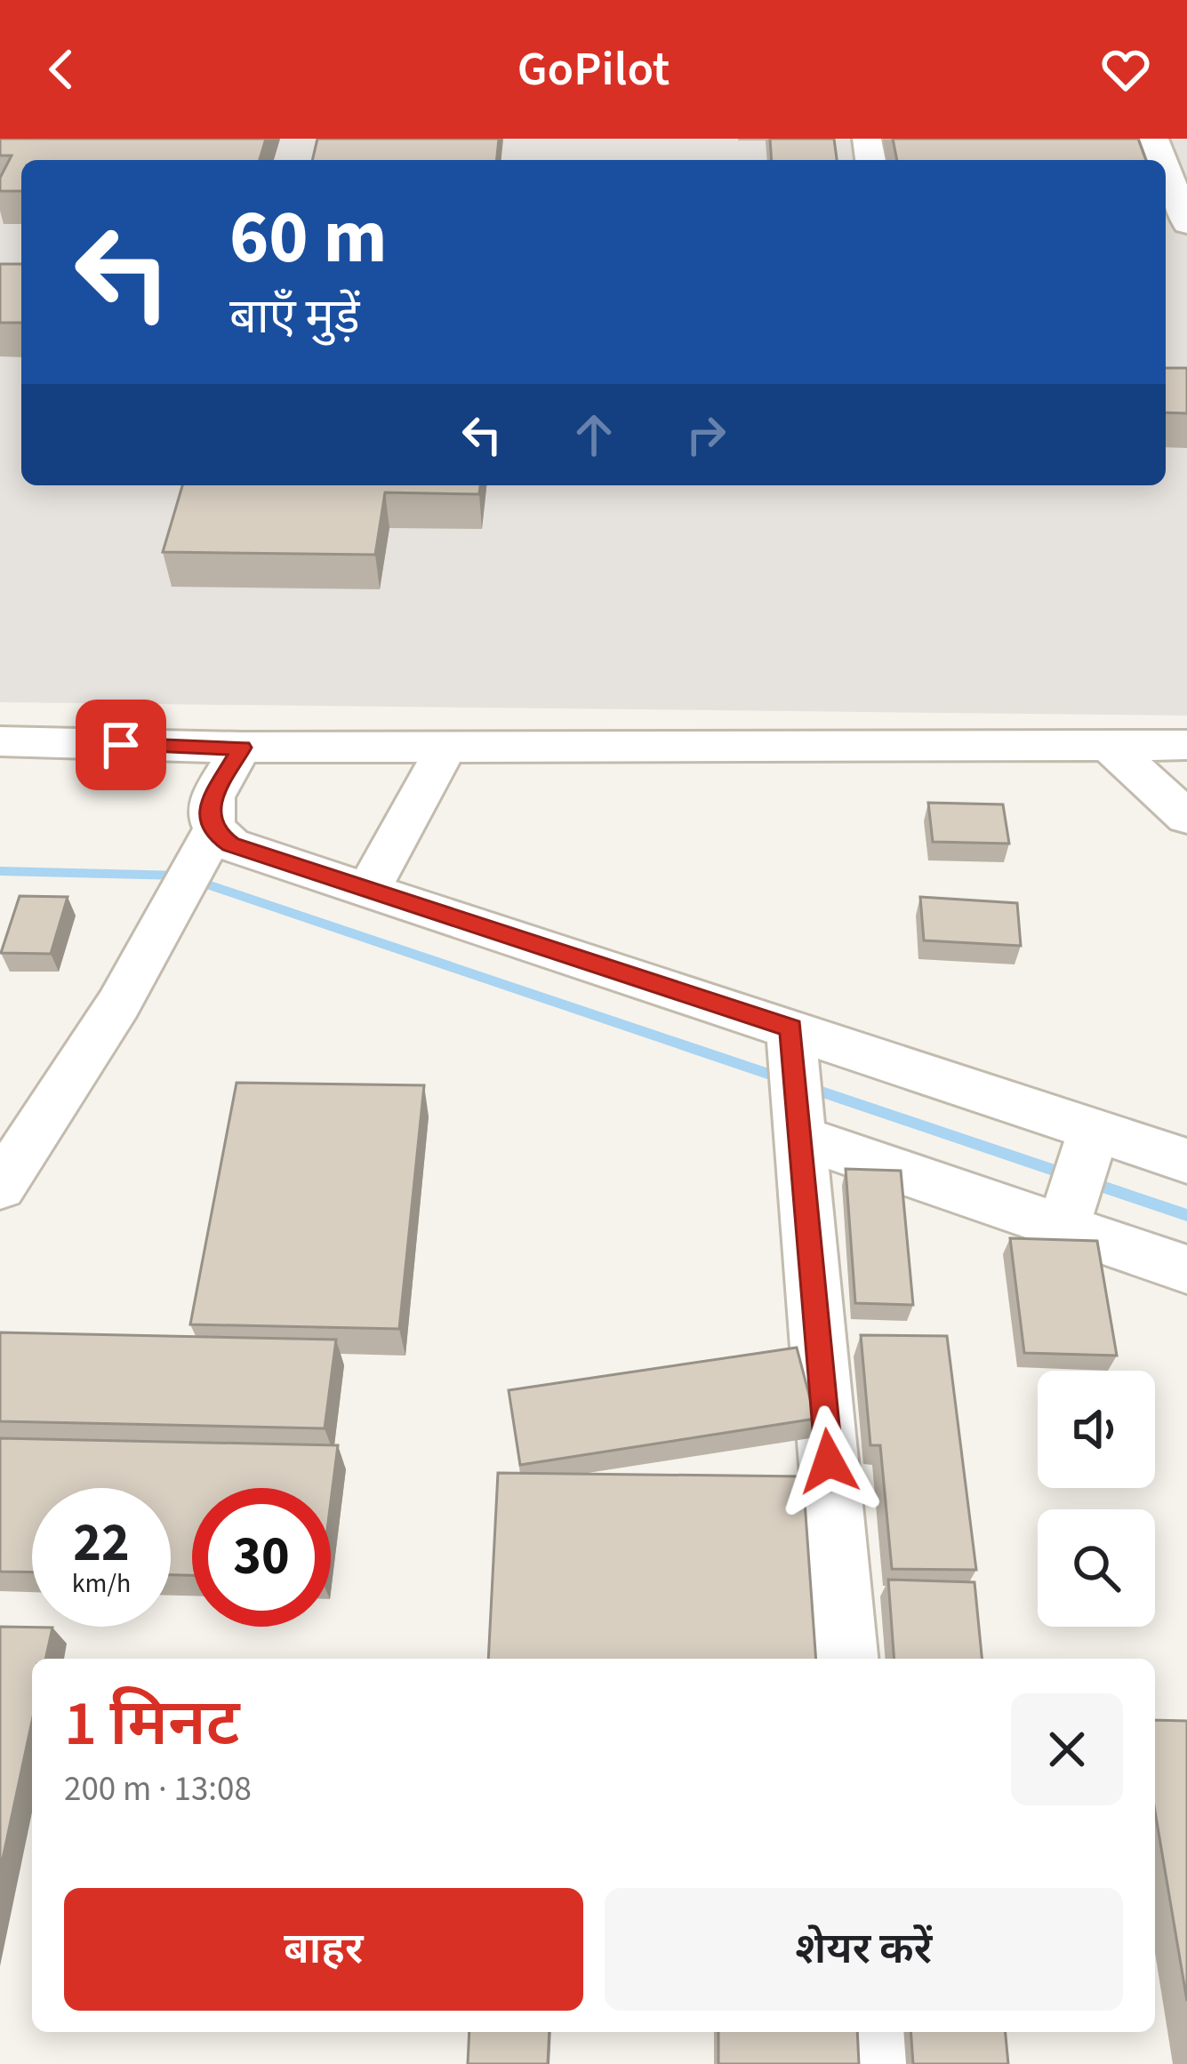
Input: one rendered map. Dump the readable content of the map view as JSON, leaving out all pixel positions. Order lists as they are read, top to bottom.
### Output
{
  "page": {
    "header": "GoPilot",
    "turn": ["60 m", "बाएँ मुड़ें"],
    "speed": "22 km/h",
    "limit": "30",
    "heading": ["1 मिनट", "200 m · 13:08"],
    "buttons": ["बाहर", "शेयर करें"]
  }
}
